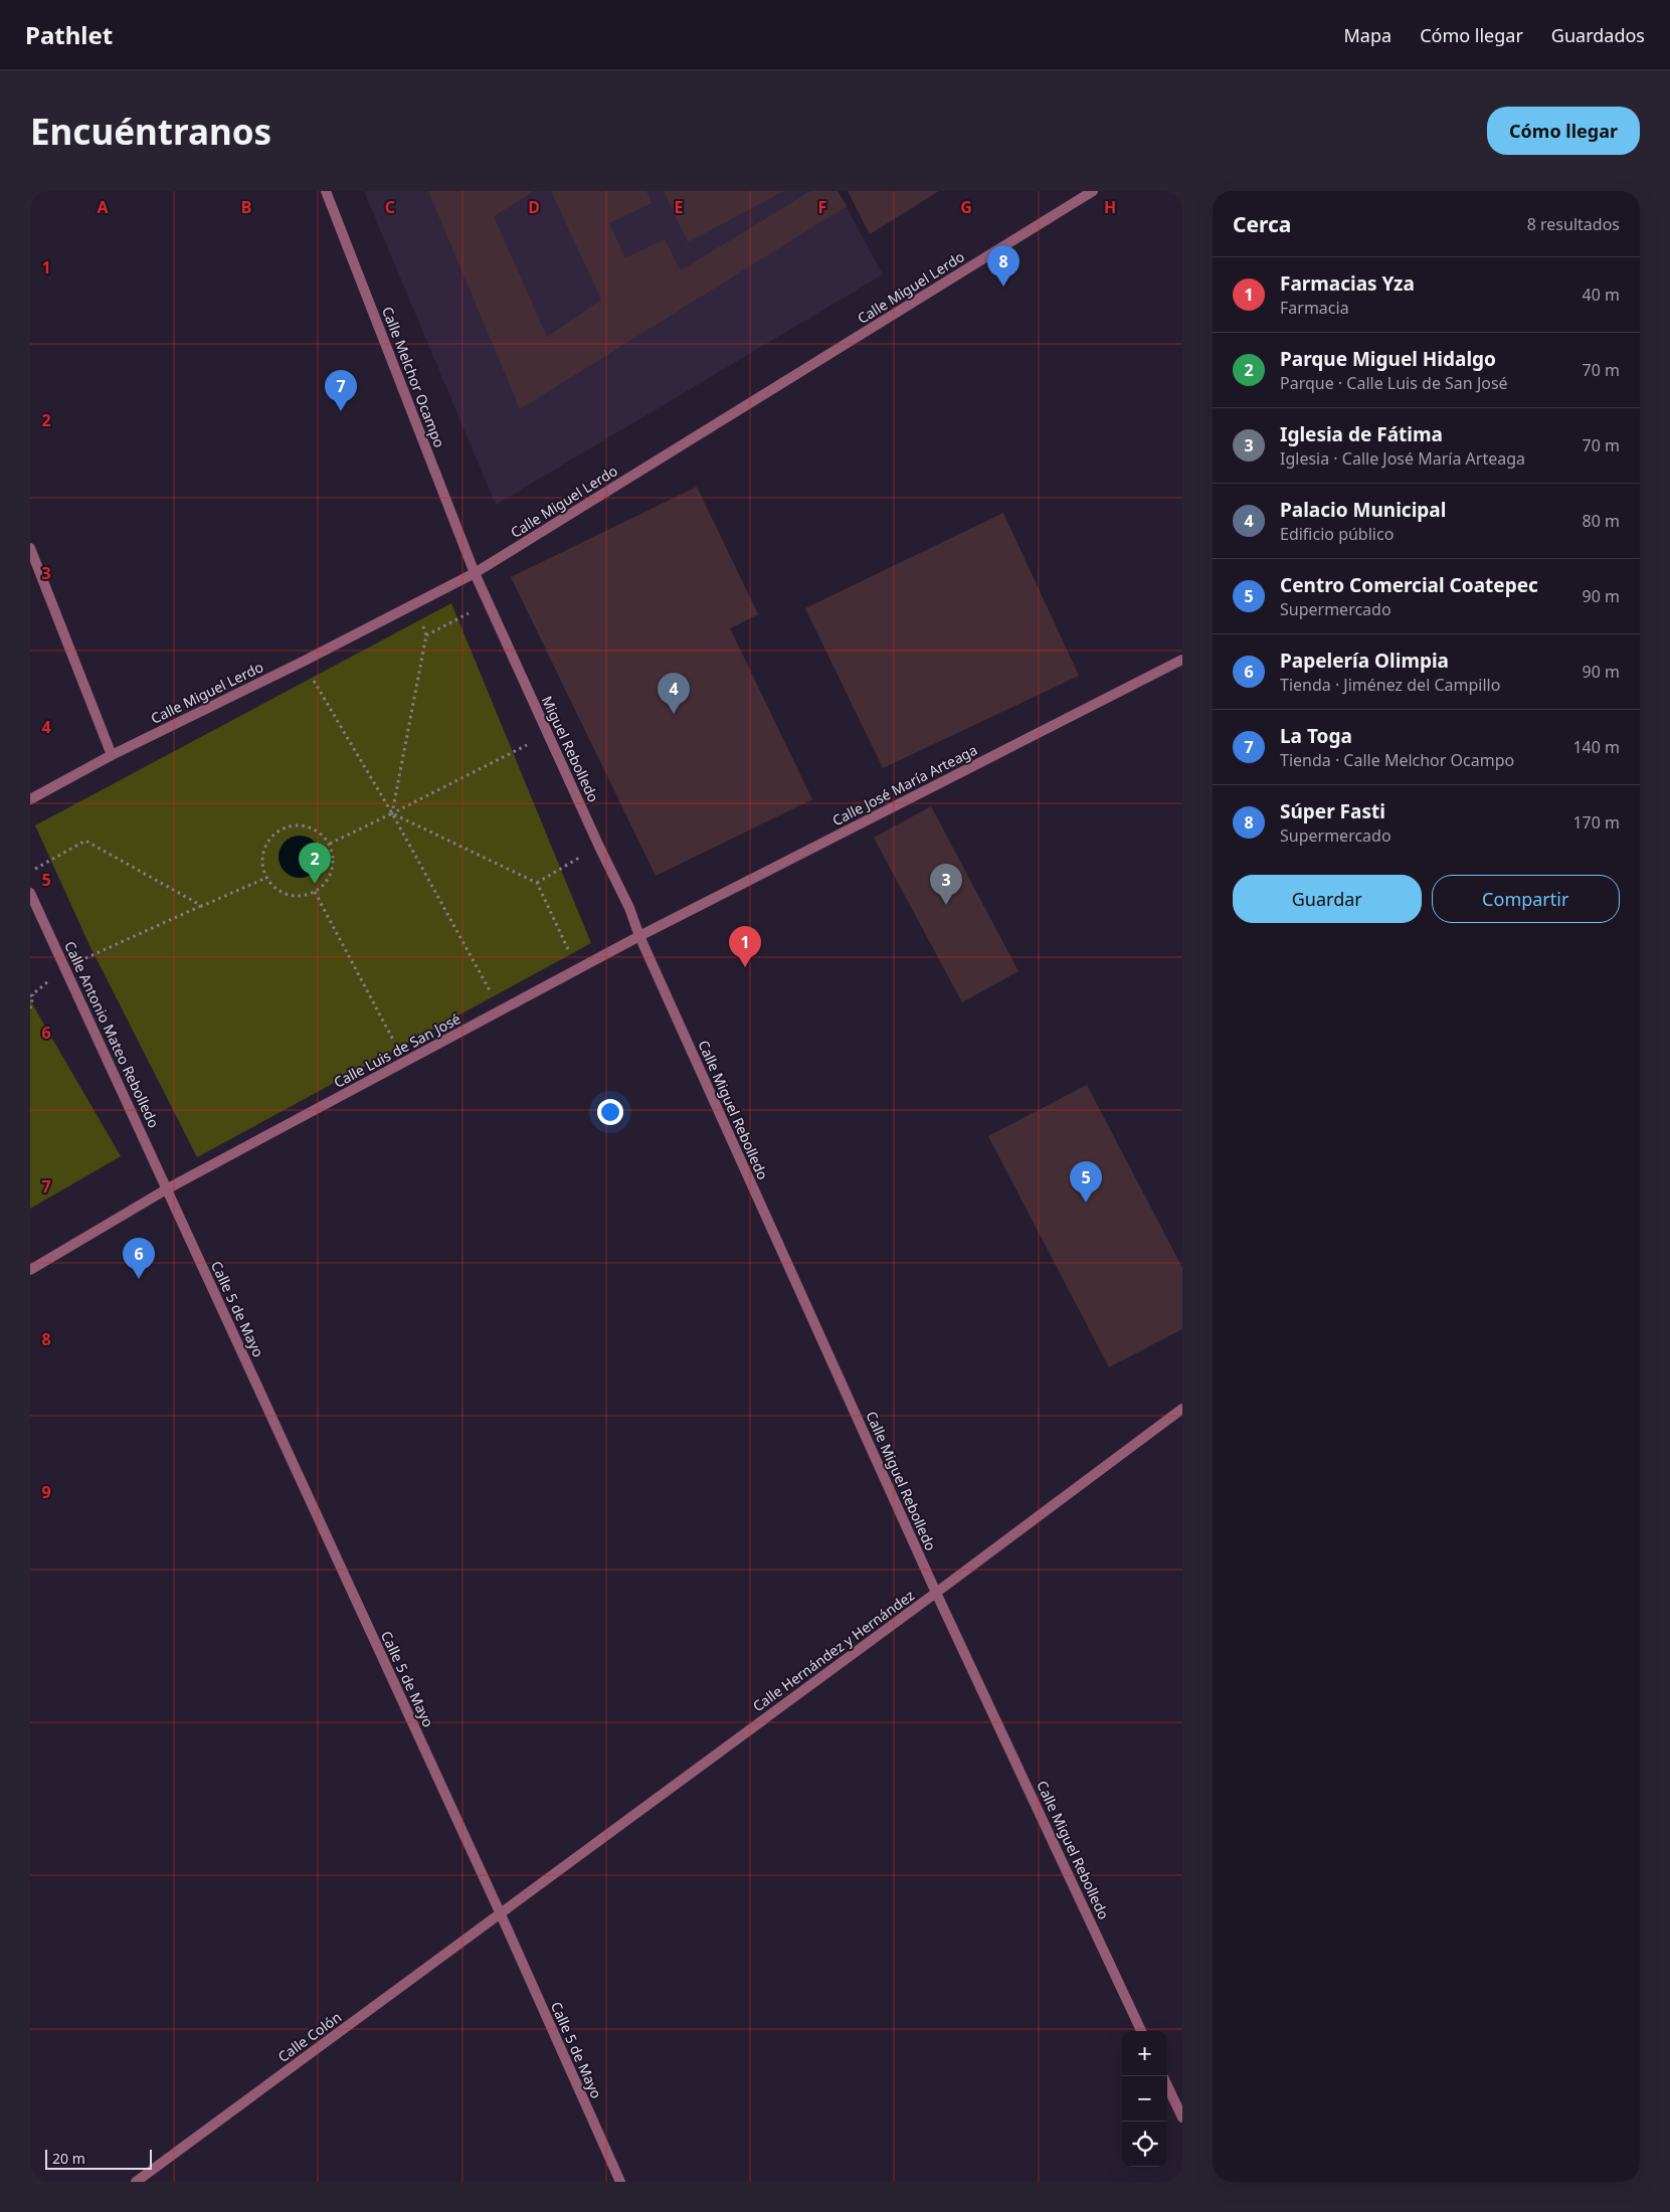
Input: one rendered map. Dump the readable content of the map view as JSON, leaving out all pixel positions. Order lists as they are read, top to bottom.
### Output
{
  "streets": {
    "street": [
      "Calle Miguel Lerdo",
      "Calle Melchor Ocampo",
      "Miguel Rebolledo",
      "Calle José María Arteaga",
      "Calle Antonio Mateo Rebolledo",
      "Calle Luis de San José",
      "Calle Miguel Rebolledo",
      "Calle 5 de Mayo",
      "Calle Hernández y Hernández",
      "Calle Colón"
    ]
  },
  "crossings": [
    ["Calle Miguel Lerdo", "Calle Melchor Ocampo"],
    ["Calle Miguel Lerdo", "Miguel Rebolledo"],
    ["Calle Melchor Ocampo", "Miguel Rebolledo"],
    ["Miguel Rebolledo", "Calle José María Arteaga"],
    ["Miguel Rebolledo", "Calle Luis de San José"],
    ["Miguel Rebolledo", "Calle Miguel Rebolledo"],
    ["Calle José María Arteaga", "Calle Luis de San José"],
    ["Calle José María Arteaga", "Calle Miguel Rebolledo"],
    ["Calle Antonio Mateo Rebolledo", "Calle Luis de San José"],
    ["Calle Antonio Mateo Rebolledo", "Calle 5 de Mayo"],
    ["Calle Luis de San José", "Calle Miguel Rebolledo"],
    ["Calle Luis de San José", "Calle 5 de Mayo"],
    ["Calle Miguel Rebolledo", "Calle Hernández y Hernández"],
    ["Calle 5 de Mayo", "Calle Hernández y Hernández"],
    ["Calle 5 de Mayo", "Calle Colón"],
    ["Calle Hernández y Hernández", "Calle Colón"]
  ],
  "scale_bar": "20 m",
  "page": {
    "header": "Pathlet",
    "nav": ["Mapa", "Cómo llegar", "Guardados"],
    "buttons": [
      "Cómo llegar",
      ["Guardar", "Compartir"]
    ],
    "title": "Encuéntranos",
    "heading": ["Cerca", "8 resultados"],
    "pins": [
      "8",
      "7",
      "4",
      "2",
      "3",
      "1",
      "5",
      "6"
    ],
    "list": [
      {
        "mark": "1",
        "name": "Farmacias Yza",
        "note": "Farmacia",
        "value": "40 m"
      },
      {
        "mark": "2",
        "name": "Parque Miguel Hidalgo",
        "note": "Parque · Calle Luis de San José",
        "value": "70 m"
      },
      {
        "mark": "3",
        "name": "Iglesia de Fátima",
        "note": "Iglesia · Calle José María Arteaga",
        "value": "70 m"
      },
      {
        "mark": "4",
        "name": "Palacio Municipal",
        "note": "Edificio público",
        "value": "80 m"
      },
      {
        "mark": "5",
        "name": "Centro Comercial Coatepec",
        "note": "Supermercado",
        "value": "90 m"
      },
      {
        "mark": "6",
        "name": "Papelería Olimpia",
        "note": "Tienda · Jiménez del Campillo",
        "value": "90 m"
      },
      {
        "mark": "7",
        "name": "La Toga",
        "note": "Tienda · Calle Melchor Ocampo",
        "value": "140 m"
      },
      {
        "mark": "8",
        "name": "Súper Fasti",
        "note": "Supermercado",
        "value": "170 m"
      }
    ],
    "map_buttons": ["+", "−"],
    "scale": "20 m"
  },
  "grid": {
    "columns": [
      "A",
      "B",
      "C",
      "D",
      "E",
      "F",
      "G",
      "H"
    ],
    "rows": [
      "1",
      "2",
      "3",
      "4",
      "5",
      "6",
      "7",
      "8",
      "9"
    ]
  }
}
